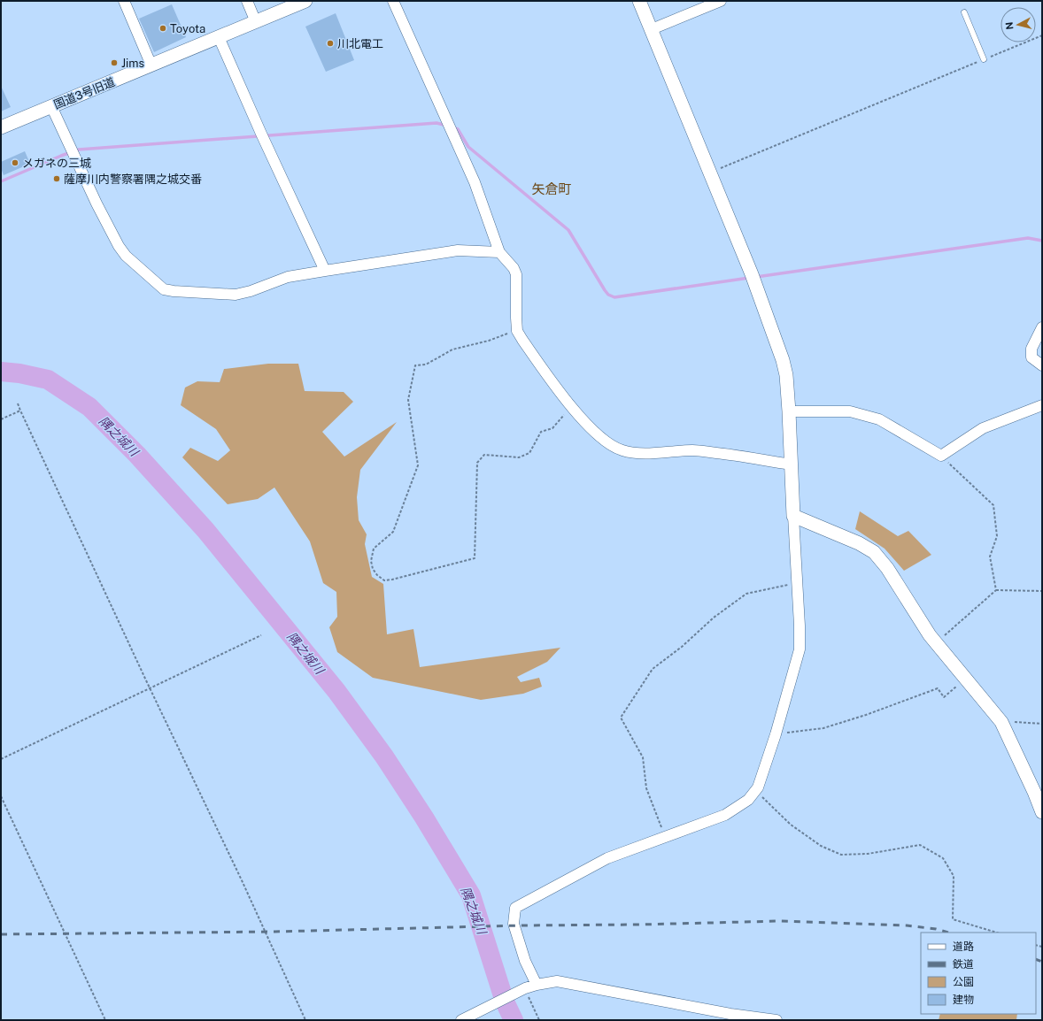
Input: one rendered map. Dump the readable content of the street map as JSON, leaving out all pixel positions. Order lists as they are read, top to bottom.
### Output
{
  "streets": {
    "street": ["国道3号旧道"]
  },
  "districts": ["矢倉町"],
  "water": ["隅之城川"],
  "places": [
    "Toyota",
    "川北電工",
    "Jims",
    "メガネの三城",
    "薩摩川内警察署隅之城交番"
  ],
  "legend": [
    "道路",
    "鉄道",
    "公園",
    "建物"
  ],
  "north": "left"
}
